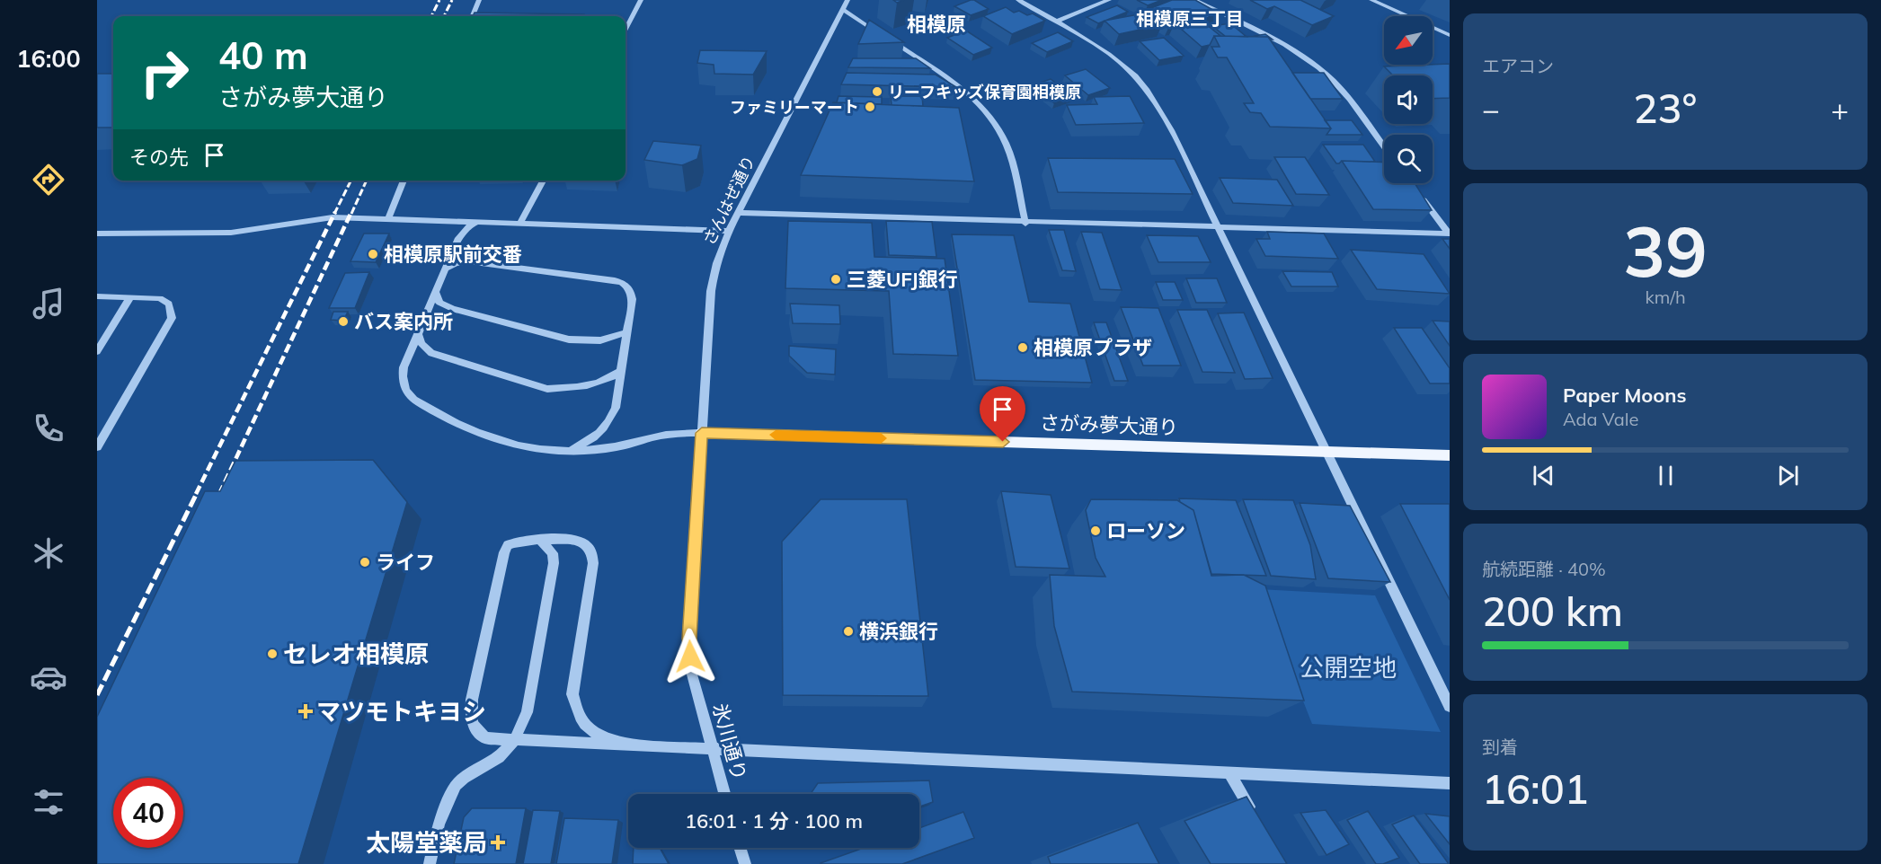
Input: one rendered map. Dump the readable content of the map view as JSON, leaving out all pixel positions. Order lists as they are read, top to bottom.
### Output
{
  "streets": {
    "main road": ["さがみ夢大通り"],
    "street": ["さんはぜ通り", "氷川通り"]
  },
  "crossings": [
    ["さんはぜ通り", "さがみ夢大通り"],
    ["さんはぜ通り", "氷川通り"],
    ["さがみ夢大通り", "氷川通り"]
  ],
  "districts": ["相模原三丁目", "相模原"],
  "parks": ["公開空地"],
  "places": {
    "other": [
      "リーフキッズ保育園相模原",
      "ファミリーマート",
      "相模原駅前交番",
      "三菱UFJ銀行",
      "バス案内所",
      "相模原プラザ",
      "ローソン",
      "ライフ",
      "横浜銀行",
      "セレオ相模原"
    ],
    "health": ["マツモトキヨシ", "太陽堂薬局"]
  },
  "north": "bottom left",
  "page": {
    "tabs": "16:00",
    "tile": [
      "エアコン",
      ["39", "km/h"],
      ["航続距離 · 40%", "200 km"],
      ["到着", "16:01"]
    ],
    "turn": ["40 m", "さがみ夢大通り"],
    "heat": ["−", "23°", "+"],
    "then": "その先",
    "song": ["Paper Moons", "Ada Vale"],
    "limit": "40",
    "trip": "16:01 · 1 分 · 100 m"
  }
}
